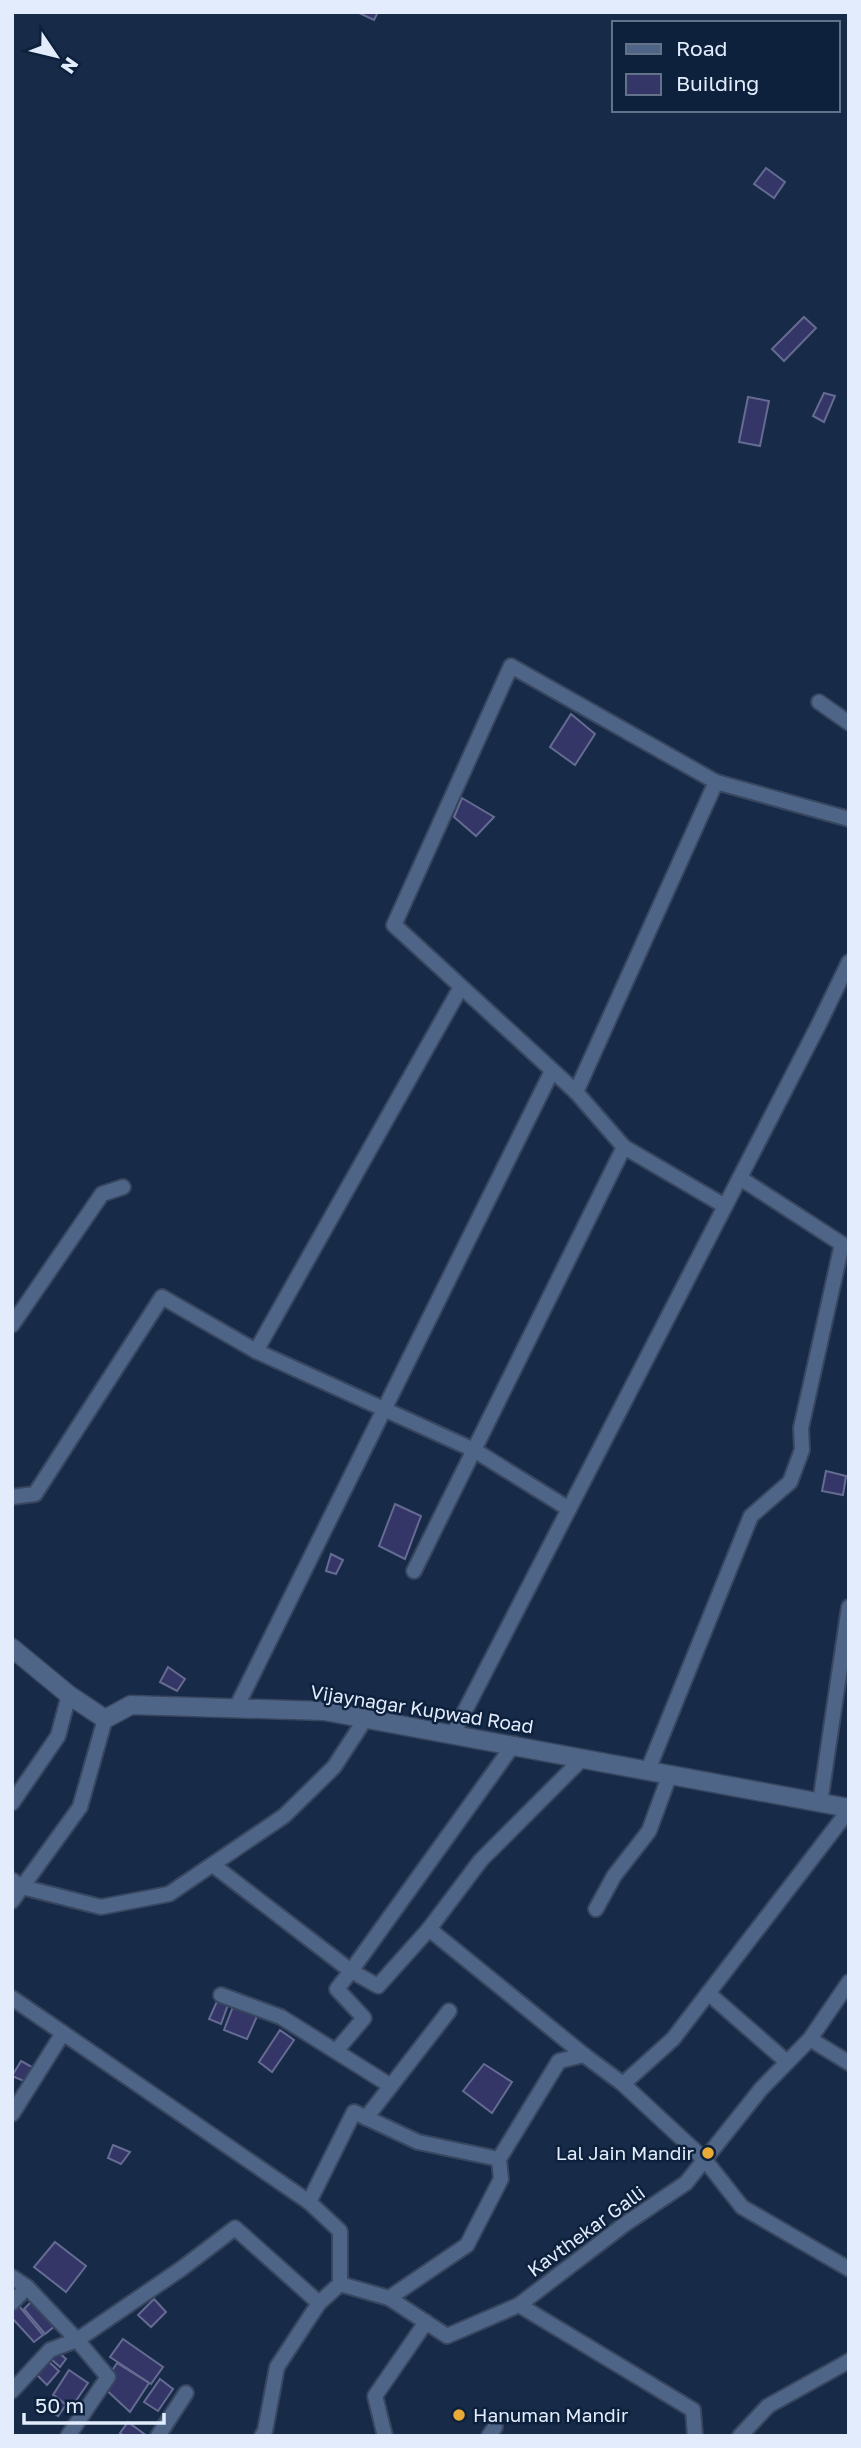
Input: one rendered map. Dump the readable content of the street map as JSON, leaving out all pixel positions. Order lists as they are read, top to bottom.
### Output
{
  "streets": {
    "street": ["Vijaynagar Kupwad Road", "Kavthekar Galli"]
  },
  "places": ["Lal Jain Mandir", "Hanuman Mandir"],
  "legend": ["Road", "Building"],
  "scale_bar": "50 m",
  "north": "bottom right"
}
